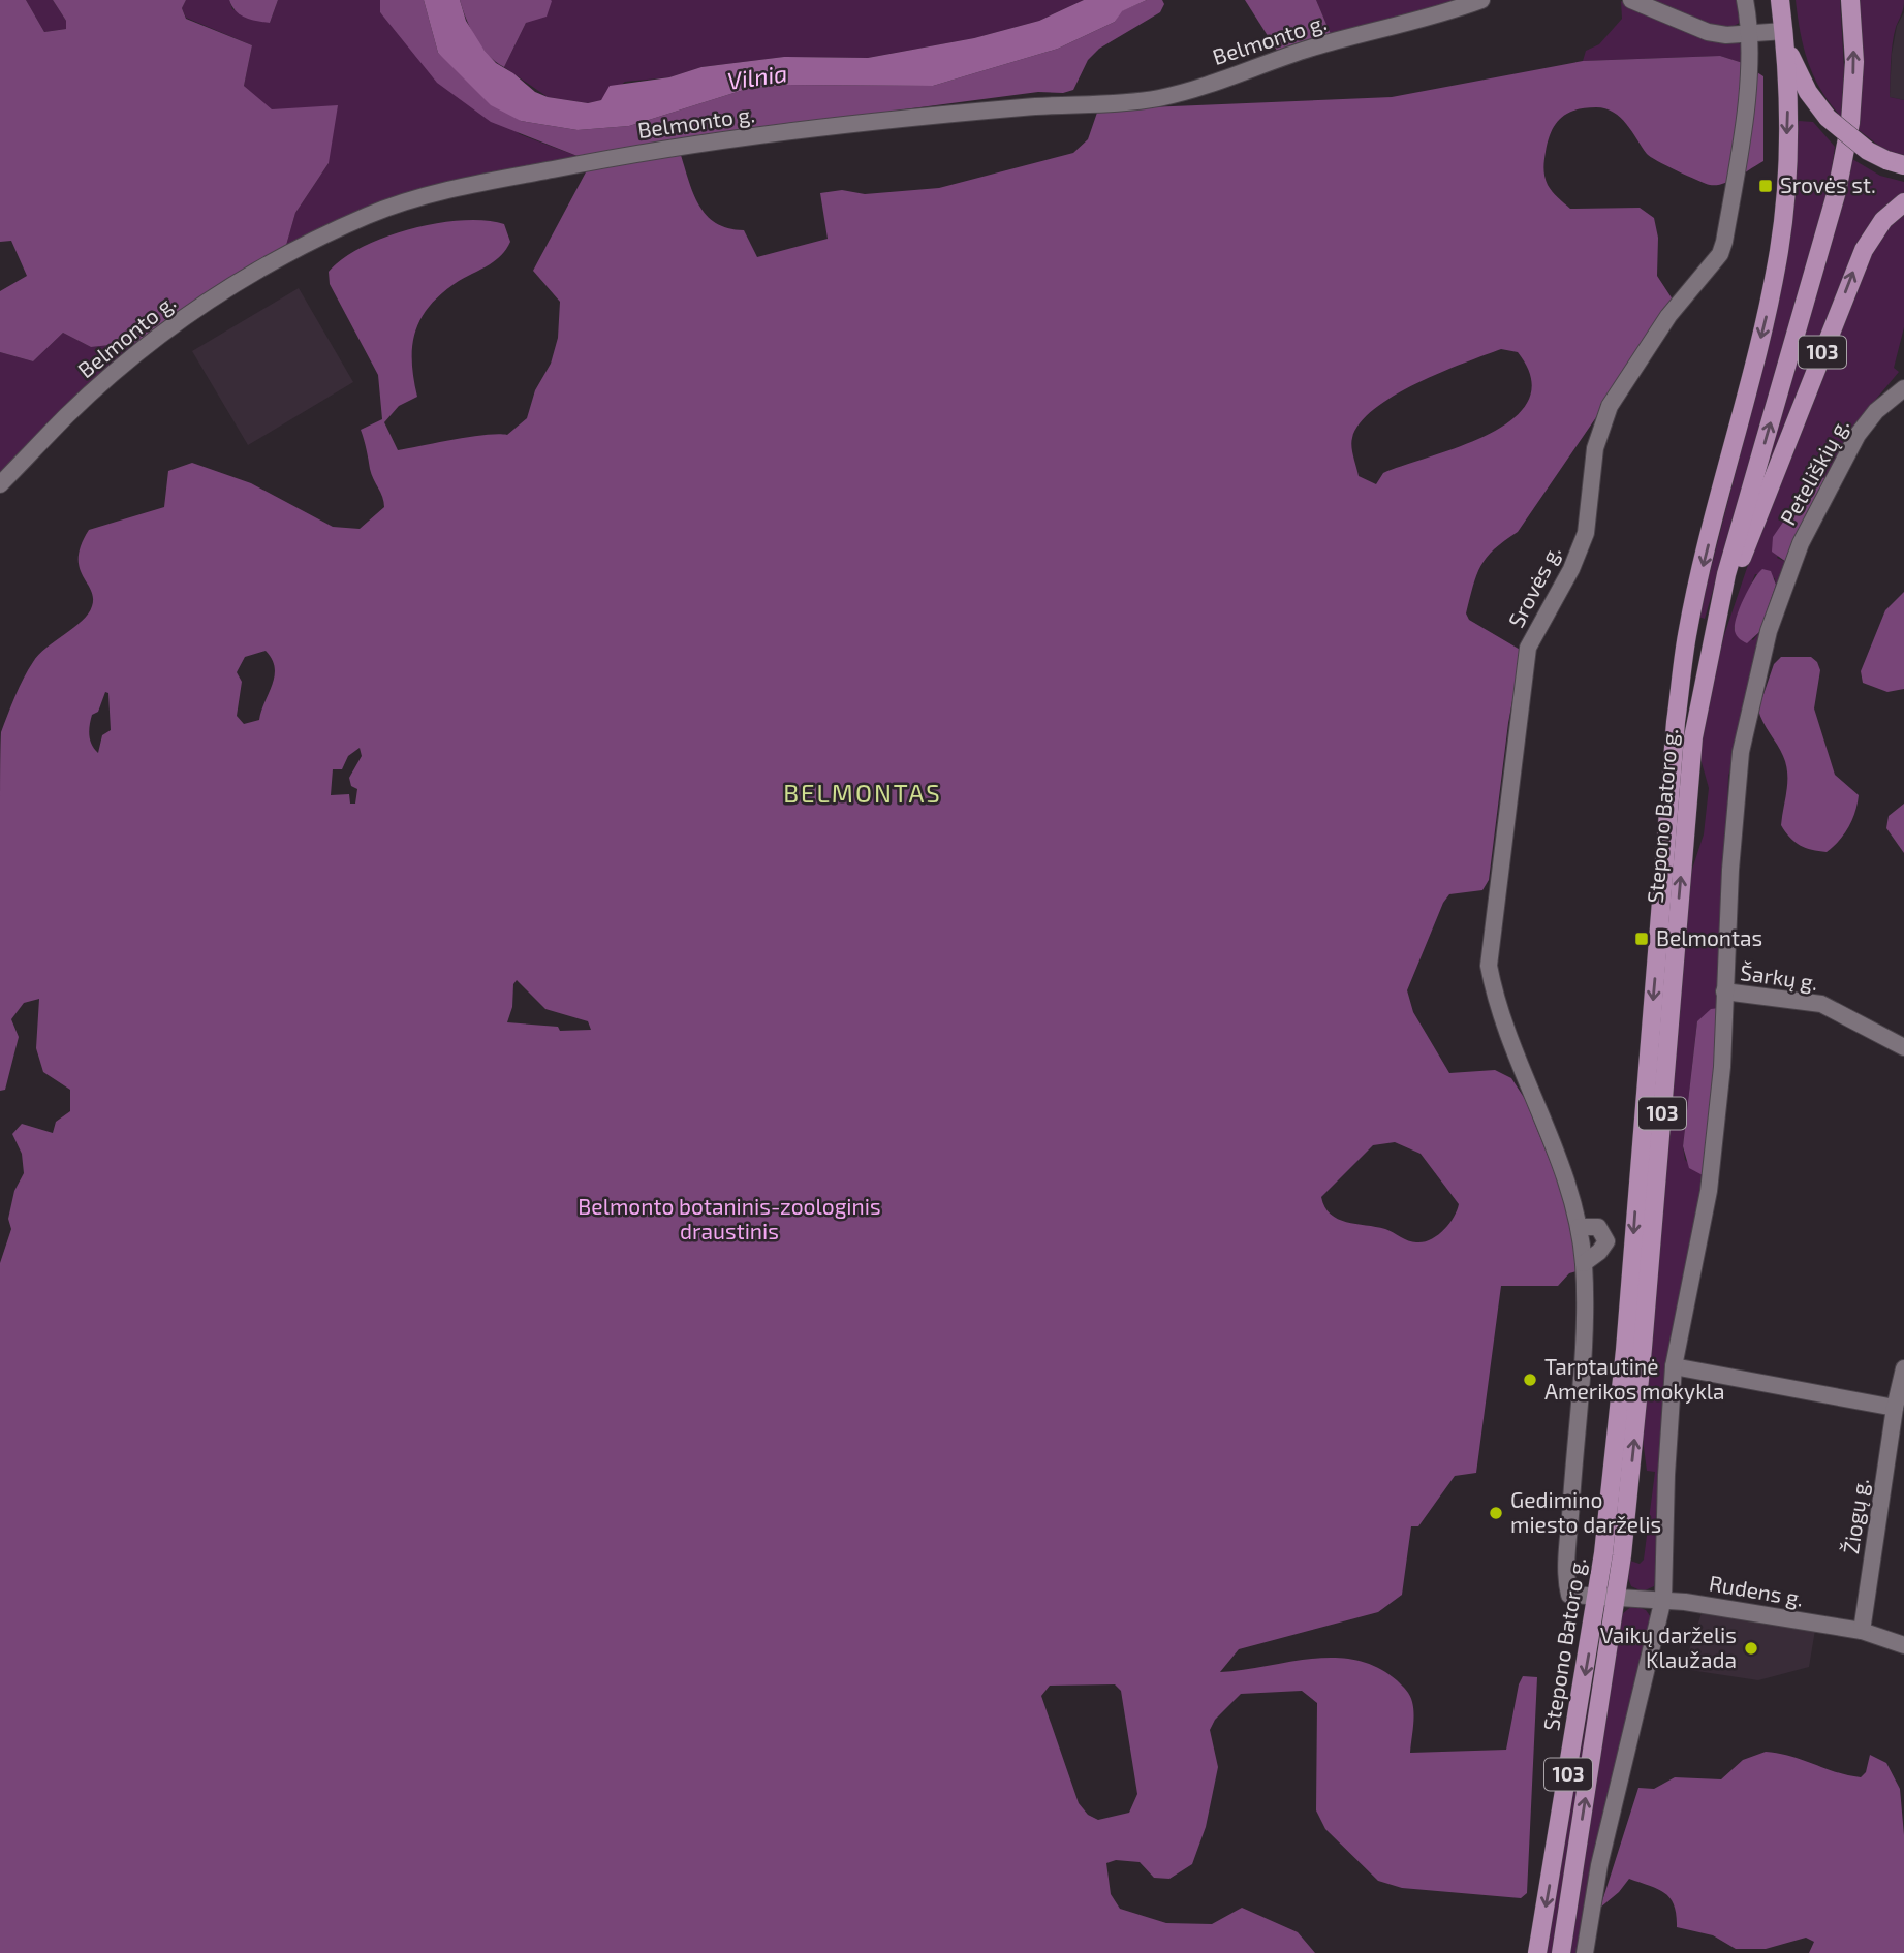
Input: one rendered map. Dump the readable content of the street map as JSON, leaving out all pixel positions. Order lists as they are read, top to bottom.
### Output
{
  "streets": {
    "main road": ["103", "Stepono Batoro g."],
    "street": [
      "Belmonto g.",
      "Peteliškių g.",
      "Srovės g.",
      "Šarkų g.",
      "Žiogų g.",
      "Rudens g."
    ]
  },
  "crossings": [
    ["103", "Stepono Batoro g."],
    ["Peteliškių g.", "Šarkų g."],
    ["Srovės g.", "Stepono Batoro g."],
    ["Srovės g.", "Rudens g."],
    ["Stepono Batoro g.", "Rudens g."],
    ["Žiogų g.", "Rudens g."]
  ],
  "districts": ["BELMONTAS"],
  "water": ["Vilnia"],
  "parks": ["Belmonto botaninis-zoologinis draustinis"],
  "places": {
    "transit": ["Srovės st.", "Belmontas"],
    "other": ["Tarptautinė Amerikos mokykla", "Gedimino miesto darželis", "Vaikų darželis Klaužada"]
  }
}
